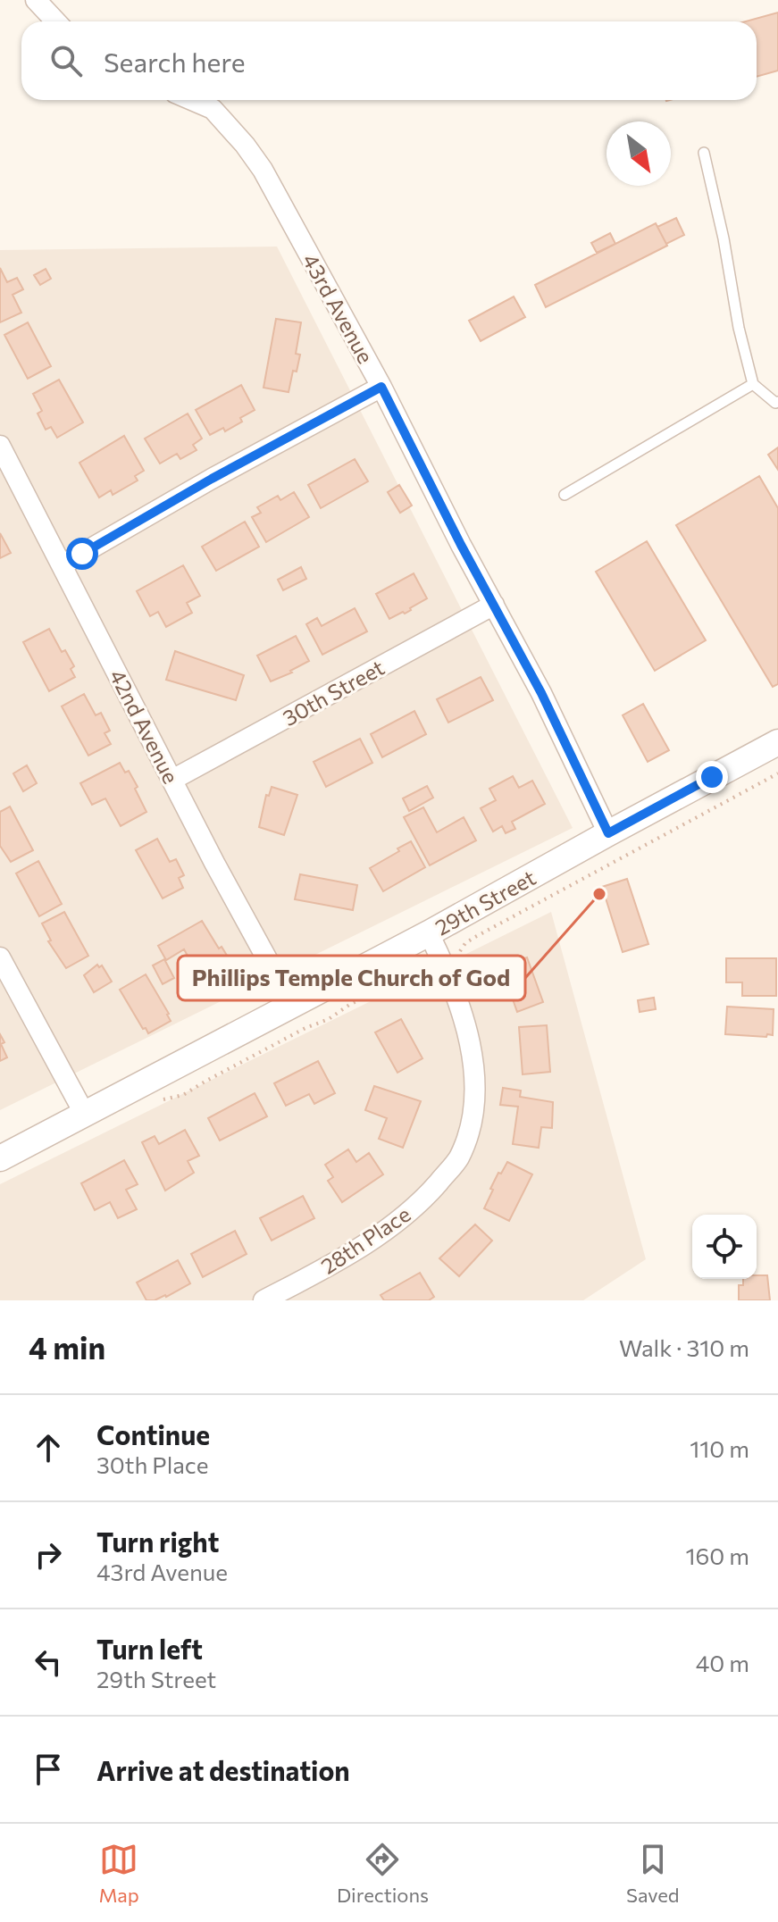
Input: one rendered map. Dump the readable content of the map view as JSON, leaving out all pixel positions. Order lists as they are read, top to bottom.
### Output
{
  "streets": {
    "street": [
      "43rd Avenue",
      "30th Street",
      "42nd Avenue",
      "29th Street",
      "28th Place"
    ]
  },
  "crossings": [
    ["43rd Avenue", "30th Street"],
    ["43rd Avenue", "29th Street"],
    ["30th Street", "42nd Avenue"],
    ["42nd Avenue", "29th Street"]
  ],
  "places": ["Phillips Temple Church of God"],
  "north": "bottom right",
  "page": {
    "search": "Search here",
    "heading": ["4 min", "Walk · 310 m"],
    "list": [
      ["Continue", "30th Place", "110 m"],
      ["Turn right", "43rd Avenue", "160 m"],
      ["Turn left", "29th Street", "40 m"],
      "Arrive at destination"
    ],
    "nav": ["Map", "Directions", "Saved"]
  }
}
